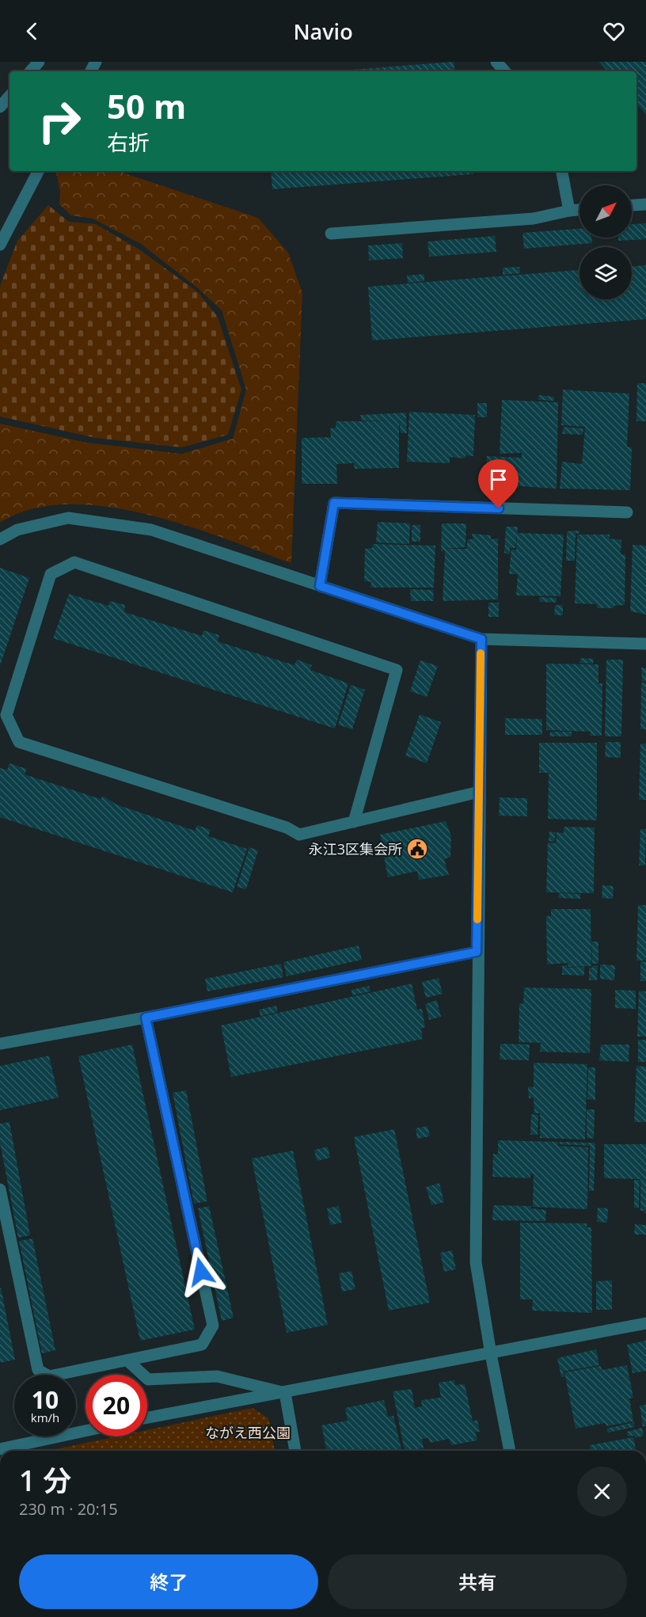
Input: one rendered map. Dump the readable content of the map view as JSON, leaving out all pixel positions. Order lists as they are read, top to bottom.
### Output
{
  "parks": ["ながえ西公園"],
  "places": {
    "public building": ["永江3区集会所"]
  },
  "north": "top right",
  "page": {
    "header": "Navio",
    "turn": ["50 m", "右折"],
    "speed": "10 km/h",
    "limit": "20",
    "heading": ["1 分", "230 m · 20:15"],
    "buttons": ["終了", "共有"]
  }
}
